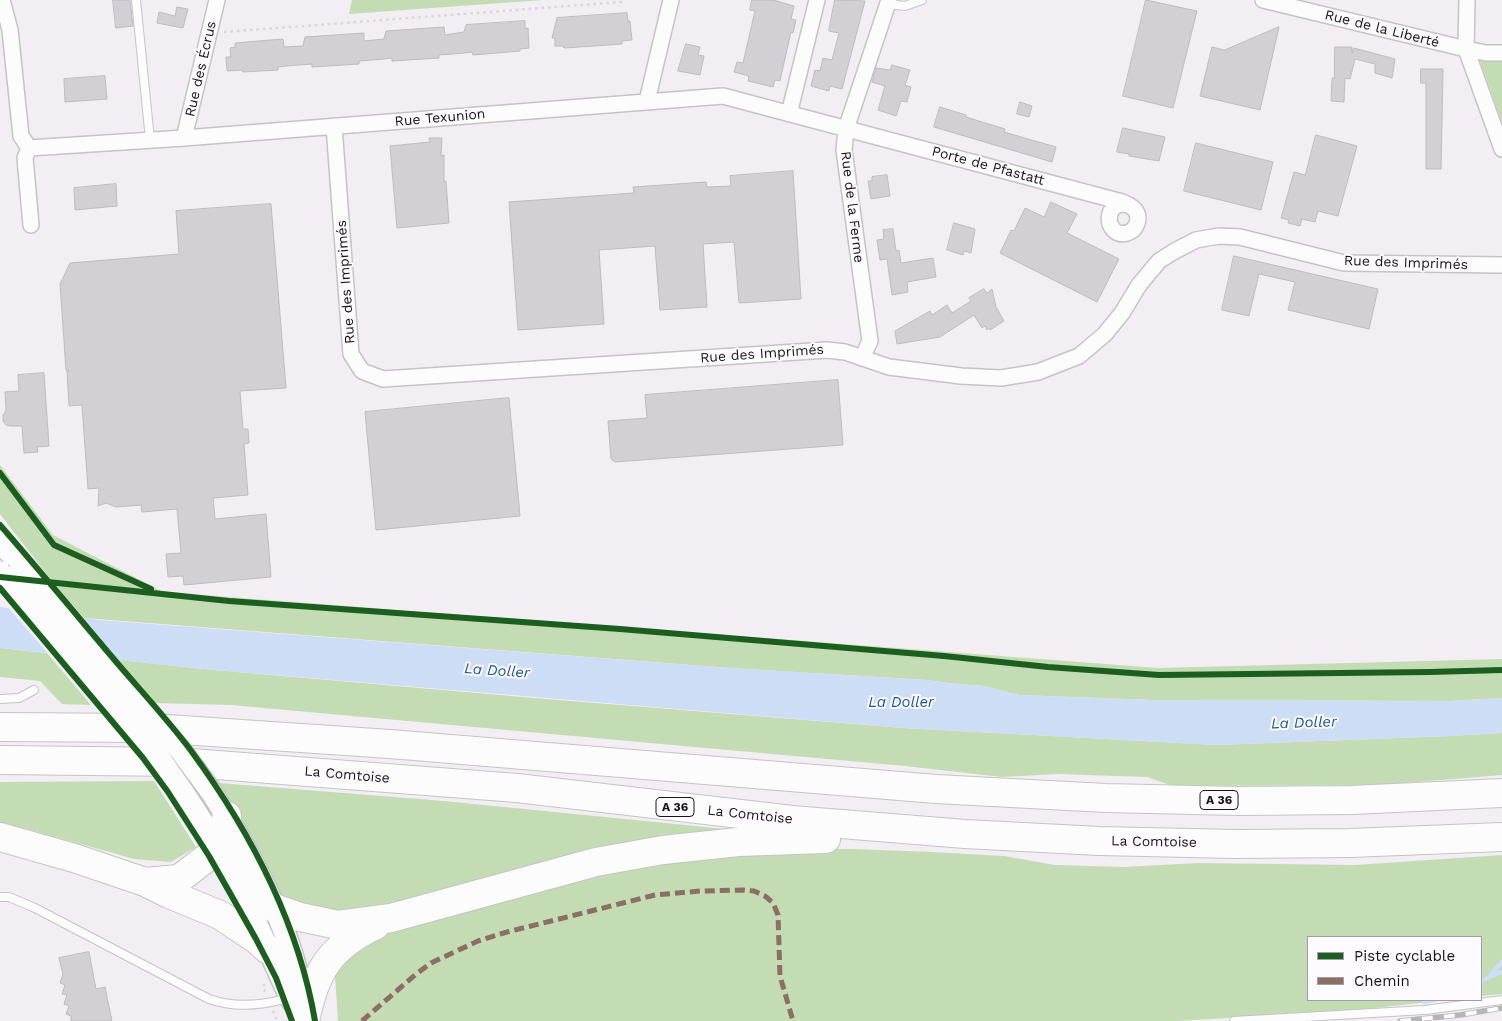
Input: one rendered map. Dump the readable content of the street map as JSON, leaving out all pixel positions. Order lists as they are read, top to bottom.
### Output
{
  "streets": {
    "highway": ["La Comtoise", "A 36"],
    "street": [
      "Rue de la Liberté",
      "Rue des Écrus",
      "Rue Texunion",
      "Porte de Pfastatt",
      "Rue de la Ferme",
      "Rue des Imprimés"
    ]
  },
  "crossings": [
    ["Rue des Écrus", "Rue Texunion"],
    ["Rue Texunion", "Porte de Pfastatt"],
    ["Rue Texunion", "Rue de la Ferme"],
    ["Rue Texunion", "Rue des Imprimés"],
    ["Porte de Pfastatt", "Rue de la Ferme"],
    ["Rue de la Ferme", "Rue des Imprimés"]
  ],
  "water": ["La Doller"],
  "legend": ["Piste cyclable", "Chemin"]
}
